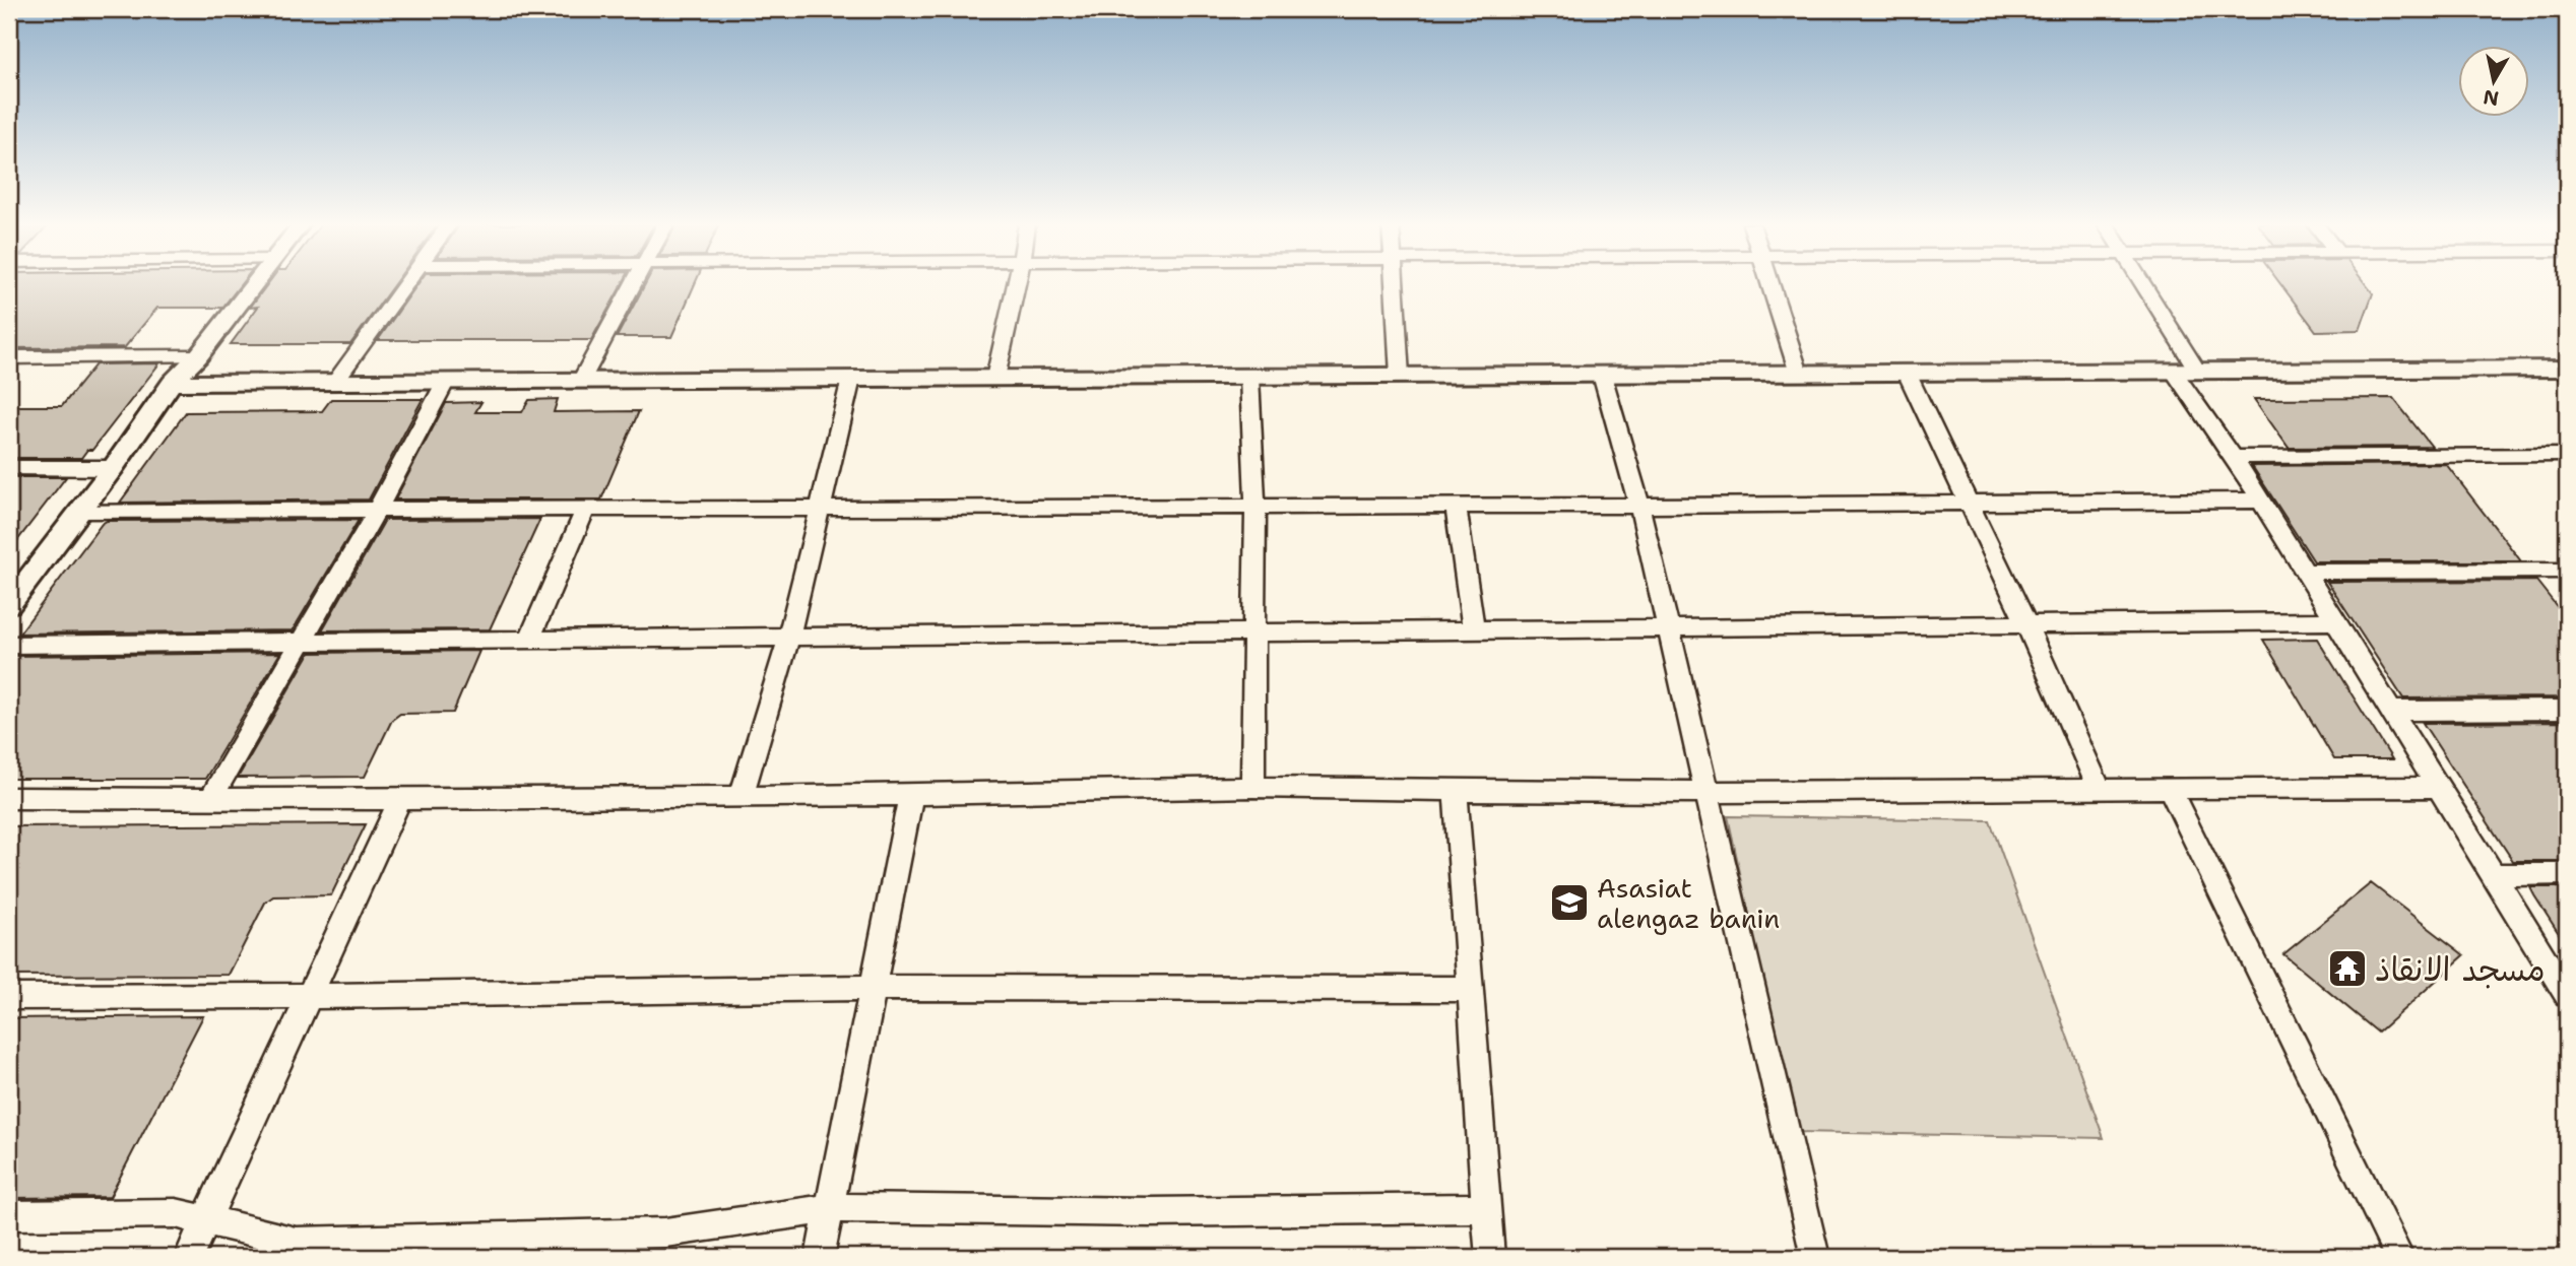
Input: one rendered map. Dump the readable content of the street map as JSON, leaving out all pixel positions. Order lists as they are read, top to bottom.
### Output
{
  "places": {
    "school or university": ["Asasiat alengaz banin"],
    "temple": ["مسجد الانقاذ"]
  },
  "north": "bottom"
}
